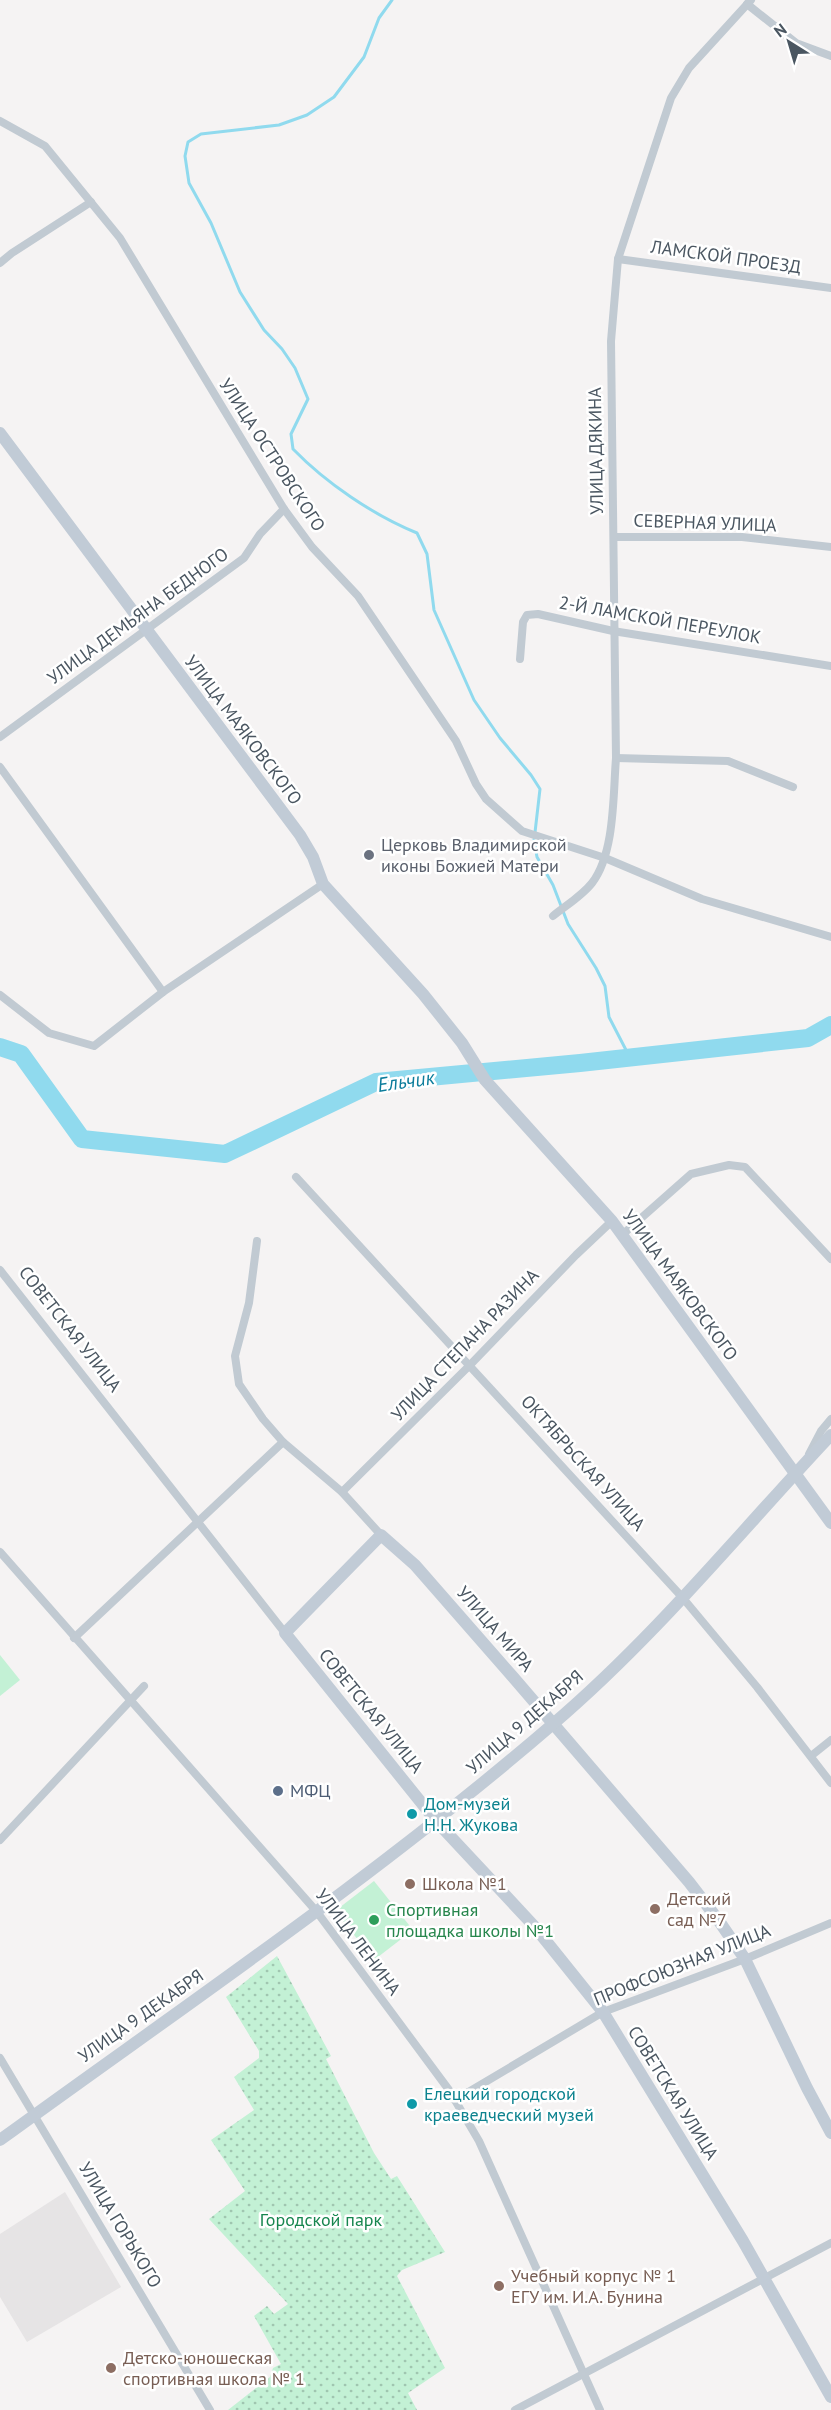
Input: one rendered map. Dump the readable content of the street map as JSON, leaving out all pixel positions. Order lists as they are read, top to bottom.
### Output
{
  "streets": {
    "main road": [
      "УЛИЦА МАЯКОВСКОГО",
      "СОВЕТСКАЯ УЛИЦА",
      "УЛИЦА МИРА",
      "УЛИЦА 9 ДЕКАБРЯ"
    ],
    "street": [
      "ЛАМСКОЙ ПРОЕЗД",
      "УЛИЦА ДЯКИНА",
      "УЛИЦА ОСТРОВСКОГО",
      "СЕВЕРНАЯ УЛИЦА",
      "УЛИЦА ДЕМЬЯНА БЕДНОГО",
      "2-Й ЛАМСКОЙ ПЕРЕУЛОК",
      "УЛИЦА СТЕПАНА РАЗИНА",
      "ОКТЯБРЬСКАЯ УЛИЦА",
      "УЛИЦА ЛЕНИНА",
      "ПРОФСОЮЗНАЯ УЛИЦА",
      "УЛИЦА ГОРЬКОГО"
    ]
  },
  "crossings": [
    ["ЛАМСКОЙ ПРОЕЗД", "УЛИЦА ДЯКИНА"],
    ["УЛИЦА ДЯКИНА", "УЛИЦА ОСТРОВСКОГО"],
    ["УЛИЦА ДЯКИНА", "СЕВЕРНАЯ УЛИЦА"],
    ["УЛИЦА ДЯКИНА", "2-Й ЛАМСКОЙ ПЕРЕУЛОК"],
    ["УЛИЦА ОСТРОВСКОГО", "УЛИЦА ДЕМЬЯНА БЕДНОГО"],
    ["УЛИЦА ДЕМЬЯНА БЕДНОГО", "УЛИЦА МАЯКОВСКОГО"],
    ["УЛИЦА МАЯКОВСКОГО", "УЛИЦА СТЕПАНА РАЗИНА"],
    ["УЛИЦА МАЯКОВСКОГО", "УЛИЦА 9 ДЕКАБРЯ"],
    ["СОВЕТСКАЯ УЛИЦА", "УЛИЦА 9 ДЕКАБРЯ"],
    ["СОВЕТСКАЯ УЛИЦА", "ПРОФСОЮЗНАЯ УЛИЦА"],
    ["УЛИЦА СТЕПАНА РАЗИНА", "ОКТЯБРЬСКАЯ УЛИЦА"],
    ["УЛИЦА СТЕПАНА РАЗИНА", "УЛИЦА МИРА"],
    ["ОКТЯБРЬСКАЯ УЛИЦА", "УЛИЦА 9 ДЕКАБРЯ"],
    ["УЛИЦА МИРА", "УЛИЦА 9 ДЕКАБРЯ"],
    ["УЛИЦА МИРА", "ПРОФСОЮЗНАЯ УЛИЦА"],
    ["УЛИЦА 9 ДЕКАБРЯ", "УЛИЦА ЛЕНИНА"],
    ["УЛИЦА 9 ДЕКАБРЯ", "УЛИЦА ГОРЬКОГО"],
    ["УЛИЦА ЛЕНИНА", "ПРОФСОЮЗНАЯ УЛИЦА"]
  ],
  "water": ["Ельчик"],
  "parks": ["Городской парк"],
  "places": [
    "Церковь Владимирской иконы Божией Матери",
    "МФЦ",
    "Дом-музей Н.Н. Жукова",
    "Школа №1",
    "Детский сад №7",
    "Спортивная площадка школы №1",
    "Елецкий городской краеведческий музей",
    "Учебный корпус № 1 ЕГУ им. И.А. Бунина",
    "Детско-юношеская спортивная школа № 1"
  ],
  "north": "top left"
}
